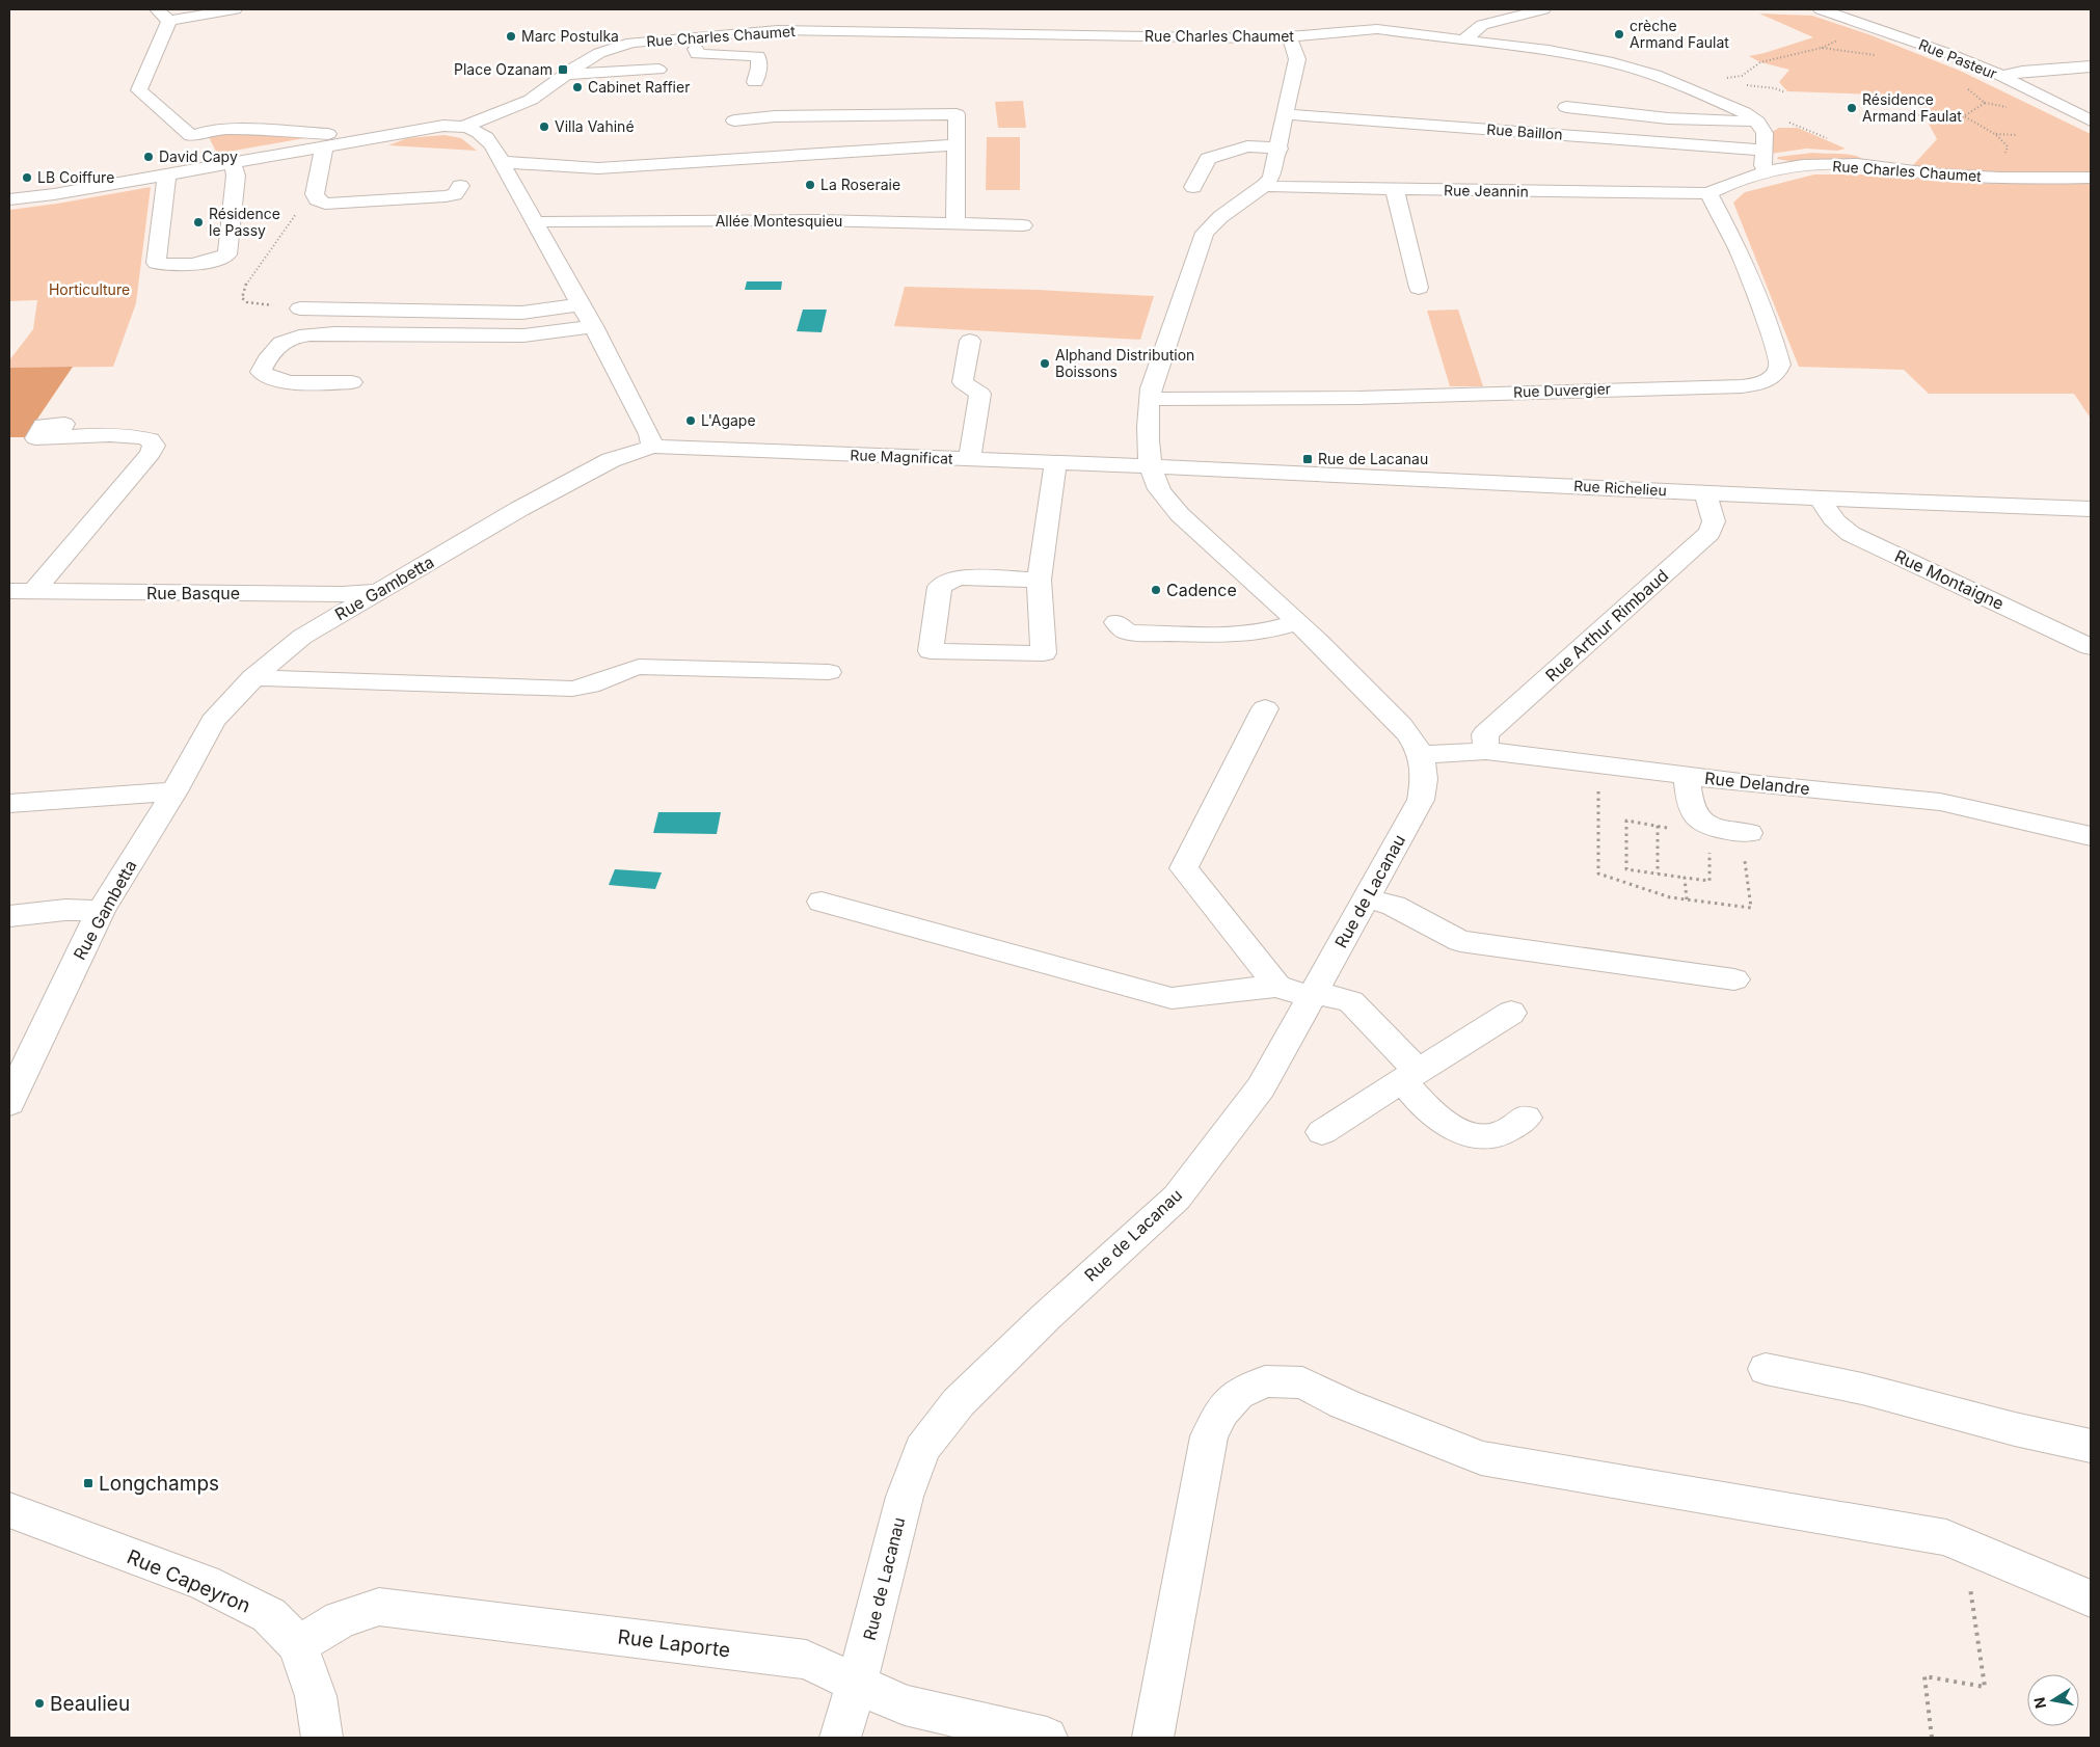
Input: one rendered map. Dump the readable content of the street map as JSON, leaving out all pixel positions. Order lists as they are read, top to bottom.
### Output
{
  "streets": {
    "street": [
      "Rue Charles Chaumet",
      "Rue Pasteur",
      "Rue Baillon",
      "Rue Jeannin",
      "Allée Montesquieu",
      "Rue Duvergier",
      "Rue Magnificat",
      "Rue Richelieu",
      "Rue Montaigne",
      "Rue Gambetta",
      "Rue Basque",
      "Rue Arthur Rimbaud",
      "Rue Delandre",
      "Rue de Lacanau",
      "Rue Capeyron",
      "Rue Laporte"
    ]
  },
  "crossings": [
    ["Rue Charles Chaumet", "Rue Jeannin"],
    ["Rue Charles Chaumet", "Rue Duvergier"],
    ["Rue Charles Chaumet", "Rue de Lacanau"],
    ["Rue Baillon", "Rue de Lacanau"],
    ["Rue Jeannin", "Rue Duvergier"],
    ["Rue Jeannin", "Rue de Lacanau"],
    ["Rue Duvergier", "Rue de Lacanau"],
    ["Rue Magnificat", "Rue Richelieu"],
    ["Rue Magnificat", "Rue Gambetta"],
    ["Rue Magnificat", "Rue de Lacanau"],
    ["Rue Richelieu", "Rue Montaigne"],
    ["Rue Richelieu", "Rue Arthur Rimbaud"],
    ["Rue Richelieu", "Rue de Lacanau"],
    ["Rue Gambetta", "Rue Basque"],
    ["Rue Arthur Rimbaud", "Rue Delandre"],
    ["Rue Delandre", "Rue de Lacanau"],
    ["Rue de Lacanau", "Rue Laporte"],
    ["Rue Capeyron", "Rue Laporte"]
  ],
  "parks": ["Horticulture"],
  "places": {
    "other": [
      "crèche Armand Faulat",
      "Marc Postulka",
      "Cabinet Raffier",
      "Résidence Armand Faulat",
      "Villa Vahiné",
      "David Capy",
      "LB Coiffure",
      "La Roseraie",
      "Résidence le Passy",
      "Alphand Distribution Boissons",
      "L'Agape",
      "Cadence",
      "Beaulieu"
    ],
    "transit": ["Place Ozanam", "Rue de Lacanau", "Longchamps"]
  },
  "north": "left"
}
